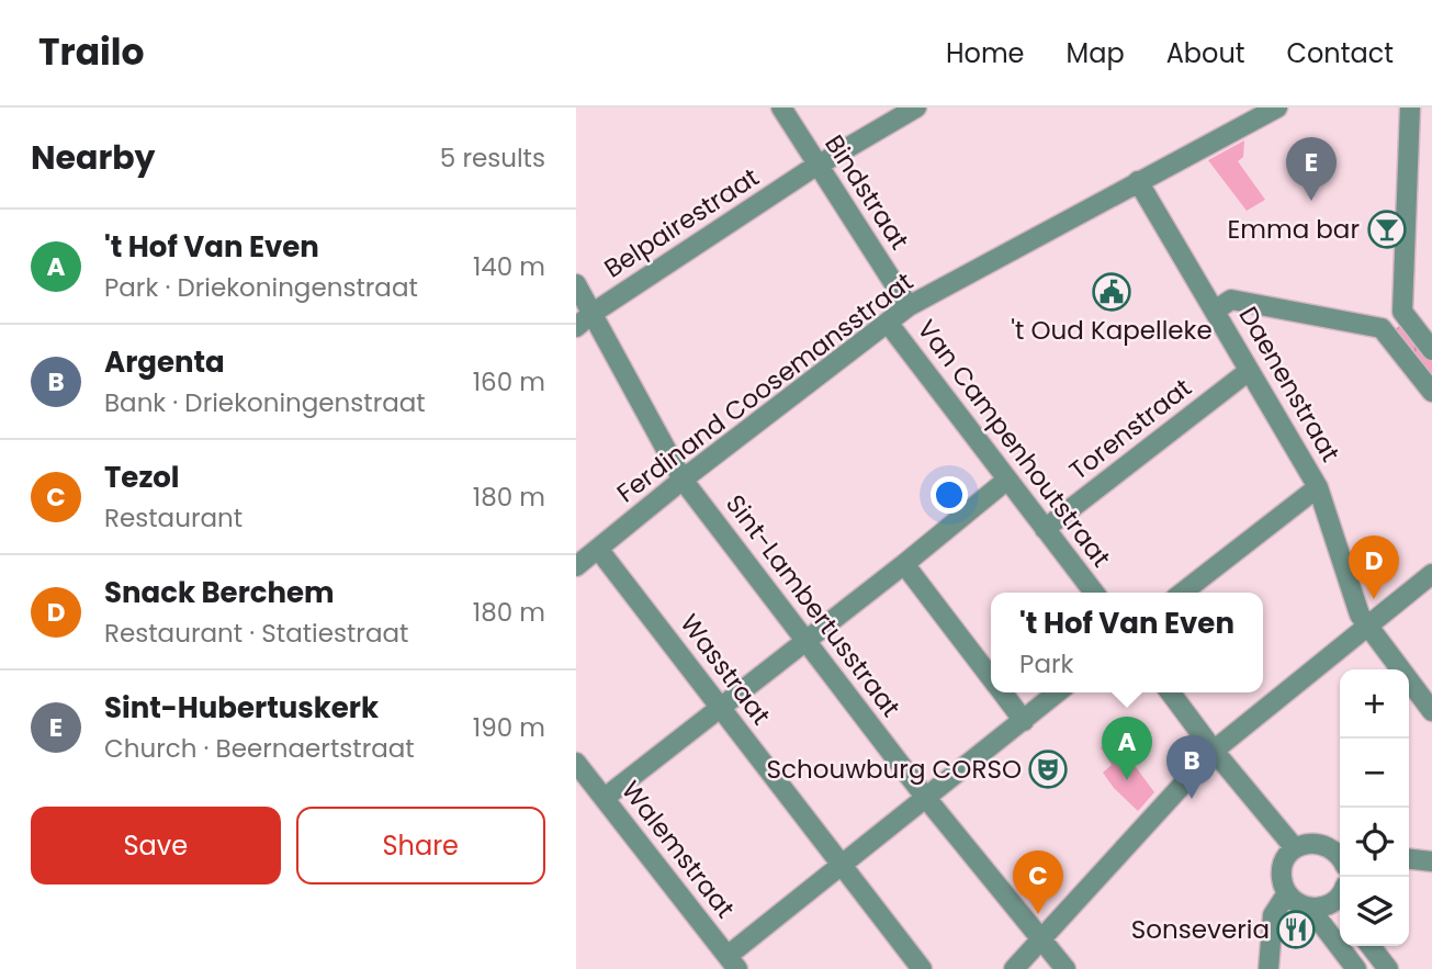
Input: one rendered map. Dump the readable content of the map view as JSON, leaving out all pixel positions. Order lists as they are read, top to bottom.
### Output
{
  "streets": {
    "street": [
      "Bindstraat",
      "Belpairestraat",
      "Daenenstraat",
      "Ferdinand Coosemansstraat",
      "Torenstraat",
      "Van Campenhoutstraat",
      "Sint-Lambertusstraat",
      "Wasstraat",
      "Walemstraat"
    ]
  },
  "crossings": [
    ["Bindstraat", "Belpairestraat"],
    ["Bindstraat", "Ferdinand Coosemansstraat"],
    ["Belpairestraat", "Sint-Lambertusstraat"],
    ["Daenenstraat", "Ferdinand Coosemansstraat"],
    ["Daenenstraat", "Torenstraat"],
    ["Ferdinand Coosemansstraat", "Van Campenhoutstraat"],
    ["Ferdinand Coosemansstraat", "Sint-Lambertusstraat"],
    ["Ferdinand Coosemansstraat", "Wasstraat"],
    ["Torenstraat", "Van Campenhoutstraat"]
  ],
  "places": {
    "bar": ["Emma bar"],
    "public building": ["'t Oud Kapelleke"],
    "theatre": ["Schouwburg CORSO"],
    "restaurant": ["Sonseveria"]
  },
  "page": {
    "header": "Trailo",
    "nav": [
      "Home",
      "Map",
      "About",
      "Contact"
    ],
    "heading": ["Nearby", "5 results"],
    "pins": [
      "E",
      "D",
      "A",
      "B",
      "C"
    ],
    "list": [
      {
        "mark": "A",
        "name": "'t Hof Van Even",
        "note": "Park · Driekoningenstraat",
        "value": "140 m"
      },
      {
        "mark": "B",
        "name": "Argenta",
        "note": "Bank · Driekoningenstraat",
        "value": "160 m"
      },
      {
        "mark": "C",
        "name": "Tezol",
        "note": "Restaurant",
        "value": "180 m"
      },
      {
        "mark": "D",
        "name": "Snack Berchem",
        "note": "Restaurant · Statiestraat",
        "value": "180 m"
      },
      {
        "mark": "E",
        "name": "Sint-Hubertuskerk",
        "note": "Church · Beernaertstraat",
        "value": "190 m"
      }
    ],
    "popup": ["'t Hof Van Even", "Park"],
    "map_buttons": ["+", "−"],
    "buttons": ["Save", "Share"]
  }
}
